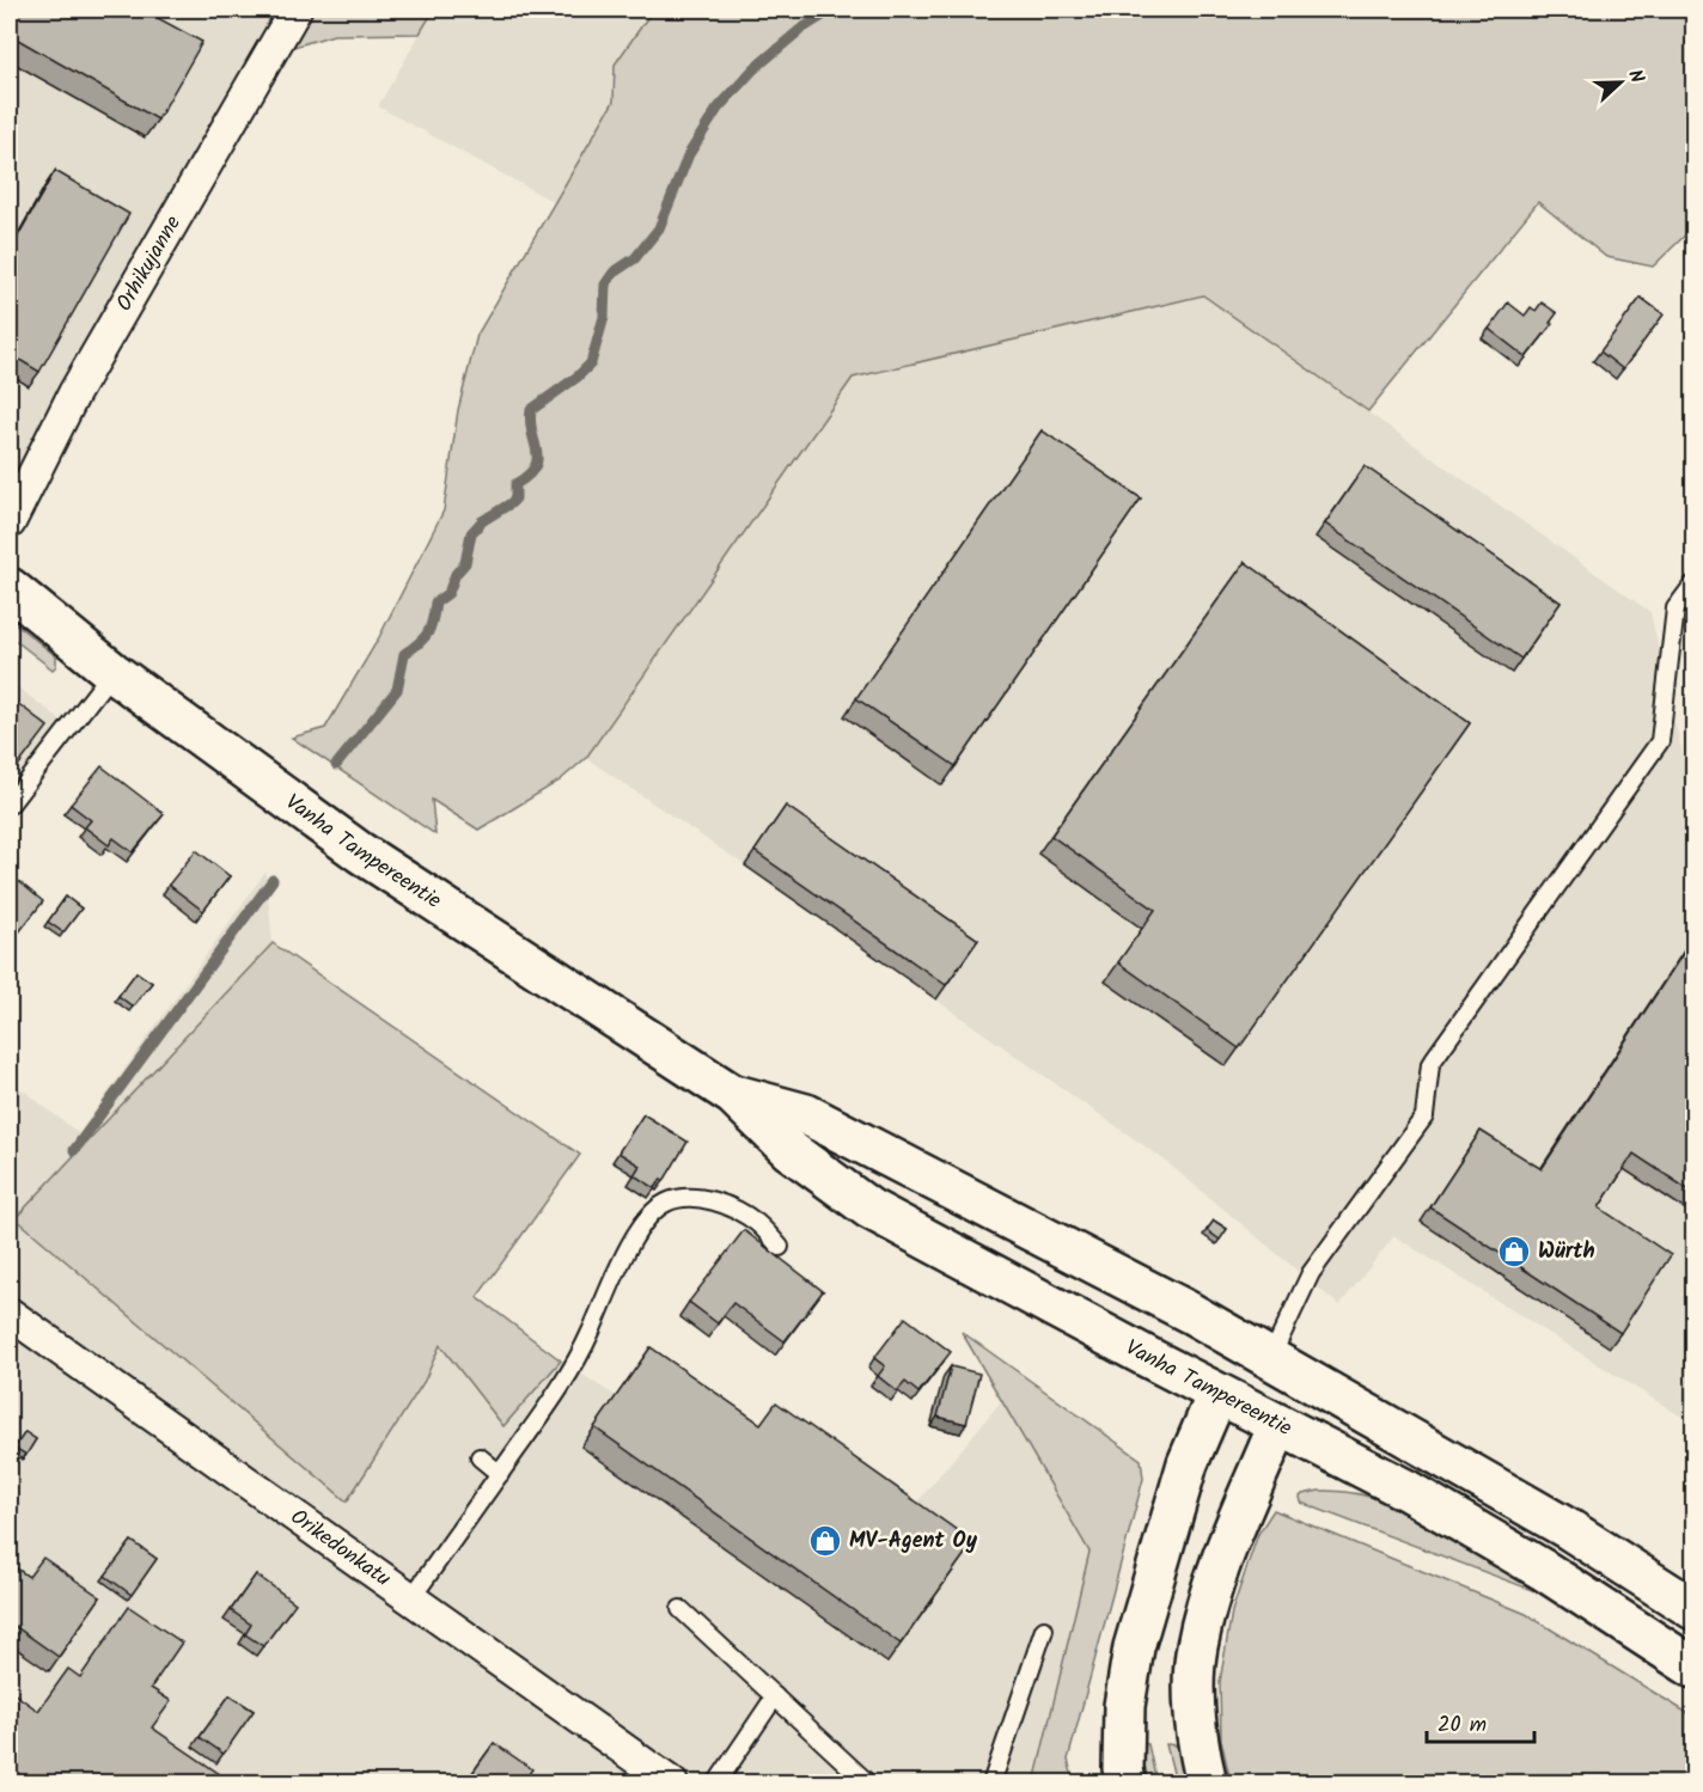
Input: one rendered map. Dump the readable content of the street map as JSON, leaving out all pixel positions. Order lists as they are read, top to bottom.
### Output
{
  "streets": {
    "main road": ["Vanha Tampereentie"],
    "street": ["Orhikujanne", "Orikedonkatu"]
  },
  "places": {
    "shop": ["Würth", "MV-Agent Oy"]
  },
  "scale_bar": "20 m",
  "north": "right"
}
